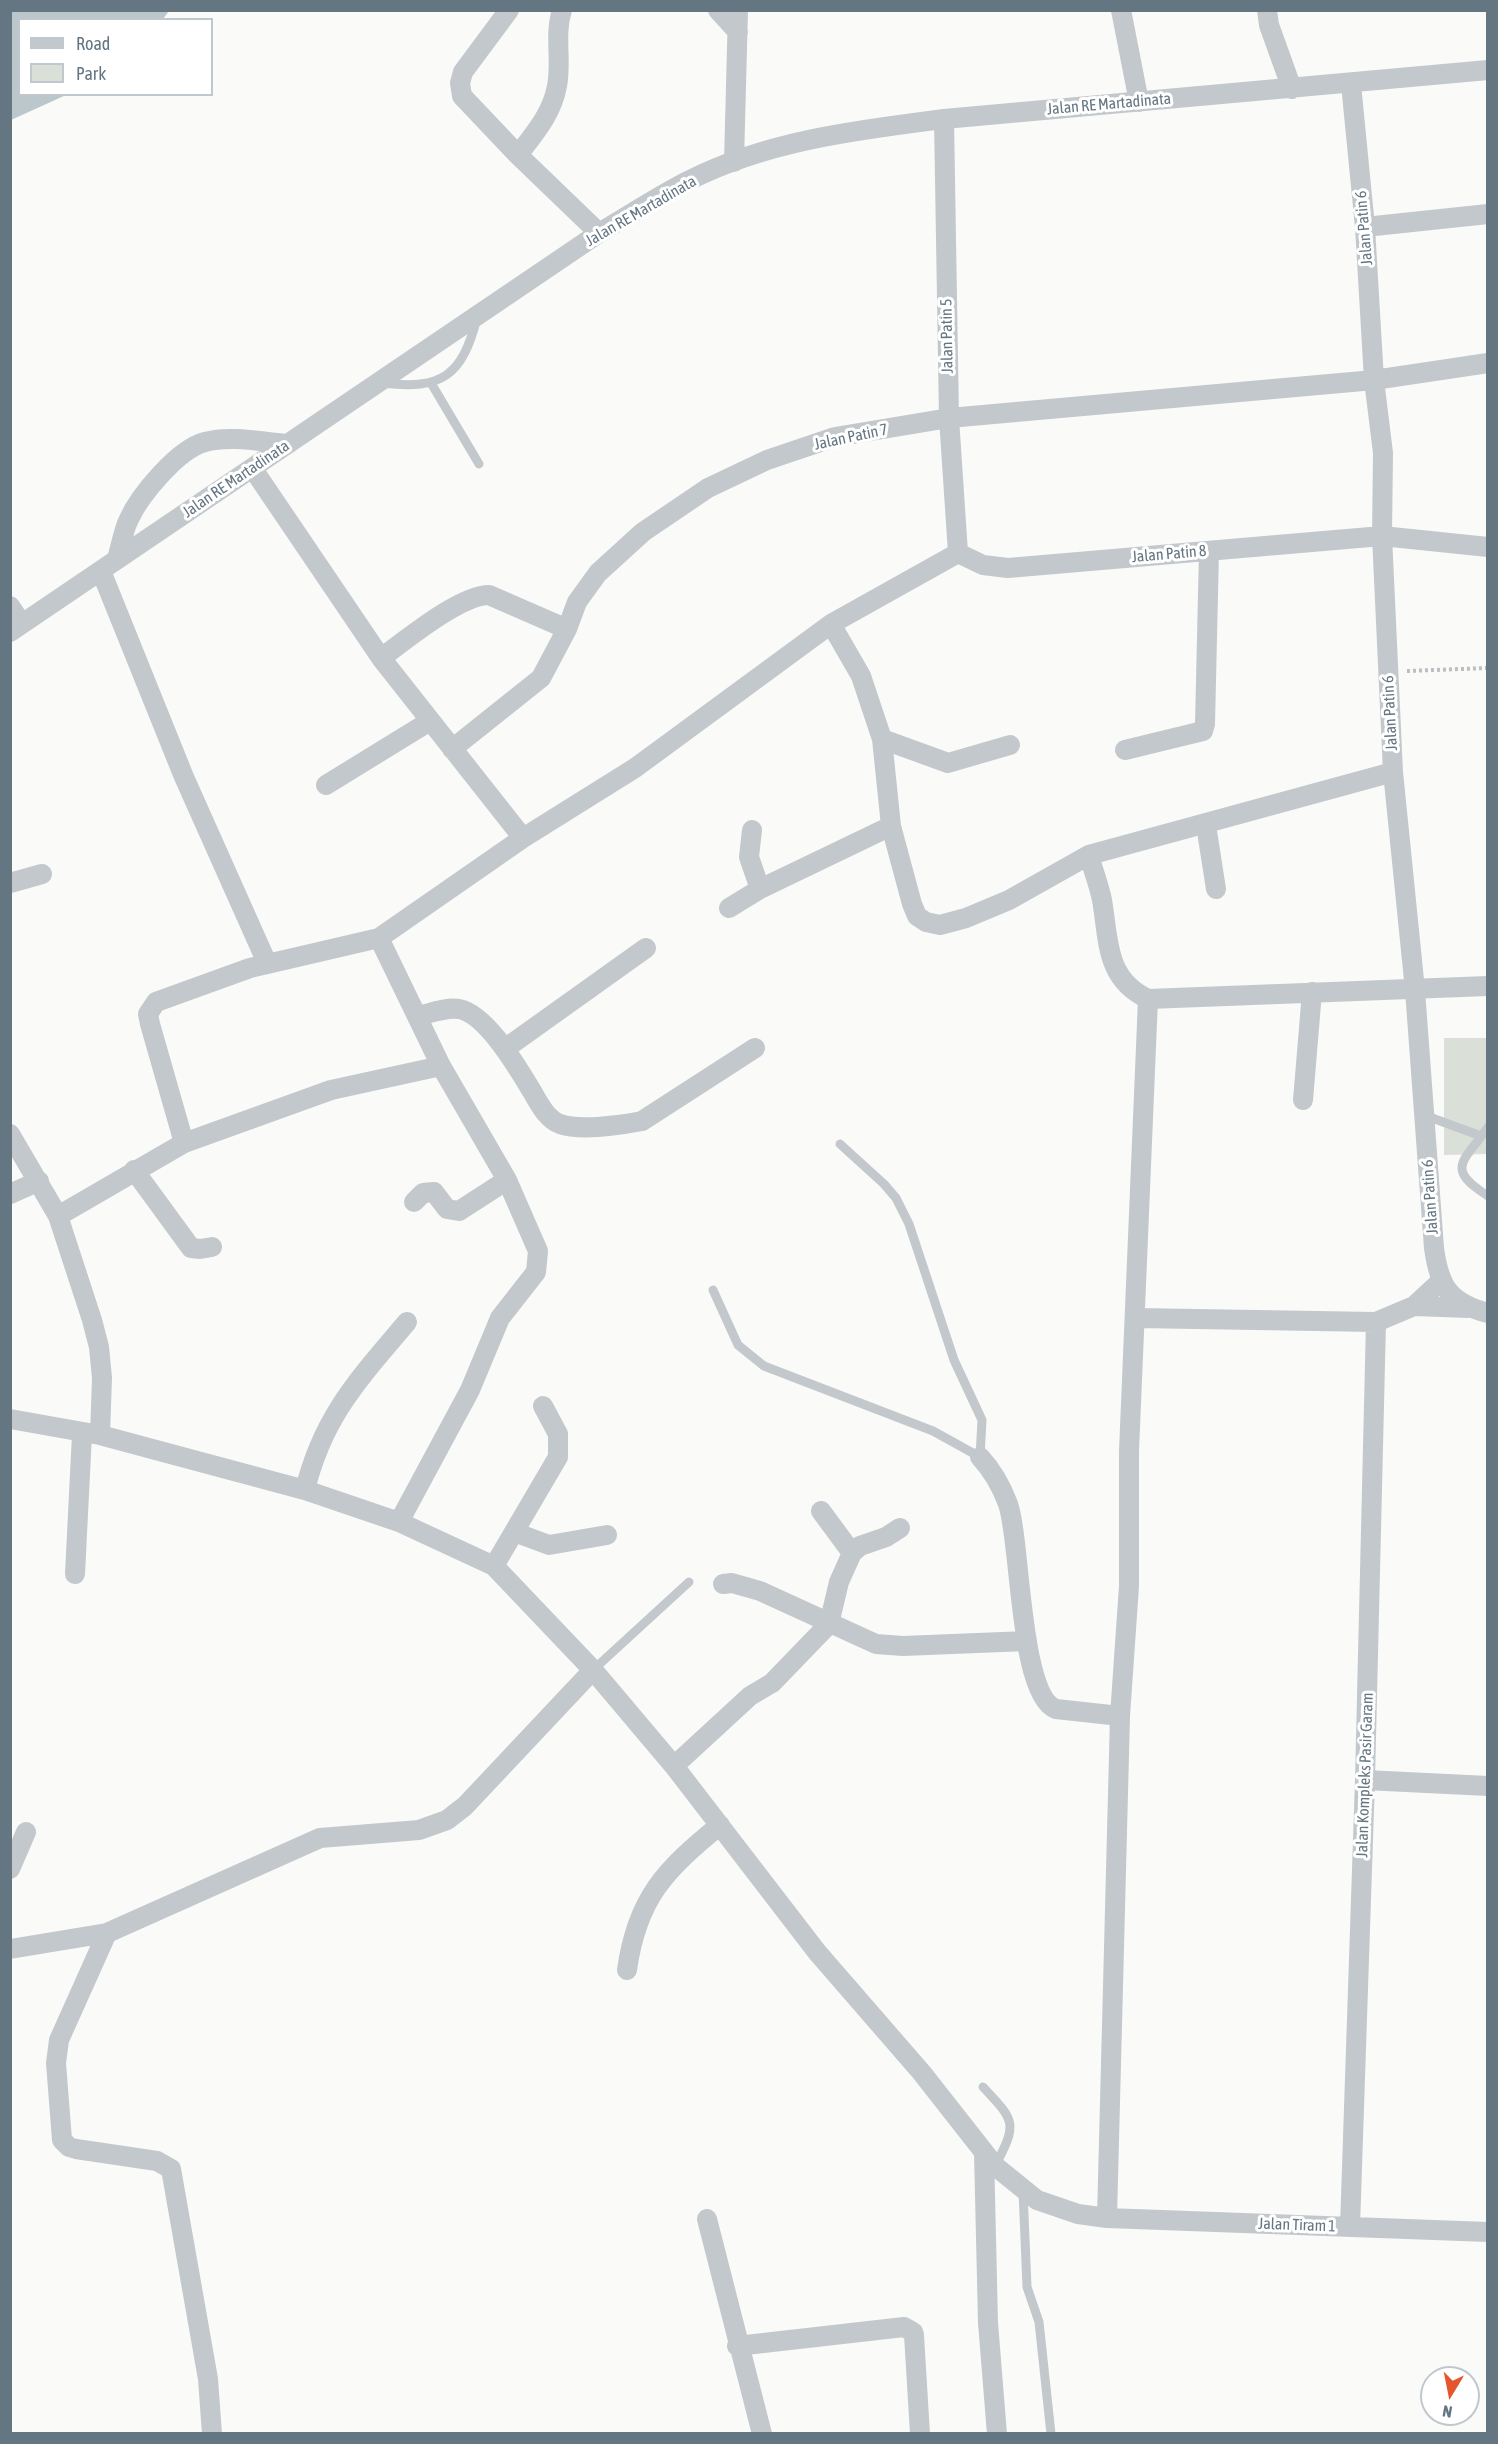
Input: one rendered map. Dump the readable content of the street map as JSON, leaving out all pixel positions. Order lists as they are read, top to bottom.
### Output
{
  "streets": {
    "street": [
      "Jalan RE Martadinata",
      "Jalan Patin 6",
      "Jalan Patin 5",
      "Jalan Patin 7",
      "Jalan Patin 8",
      "Jalan Kompleks Pasir Garam",
      "Jalan Tiram 1"
    ]
  },
  "crossings": [
    ["Jalan RE Martadinata", "Jalan Patin 6"],
    ["Jalan RE Martadinata", "Jalan Patin 5"],
    ["Jalan Patin 6", "Jalan Patin 7"],
    ["Jalan Patin 6", "Jalan Patin 8"],
    ["Jalan Patin 5", "Jalan Patin 7"],
    ["Jalan Patin 5", "Jalan Patin 8"],
    ["Jalan Kompleks Pasir Garam", "Jalan Tiram 1"]
  ],
  "legend": ["Road", "Park"],
  "north": "bottom"
}
